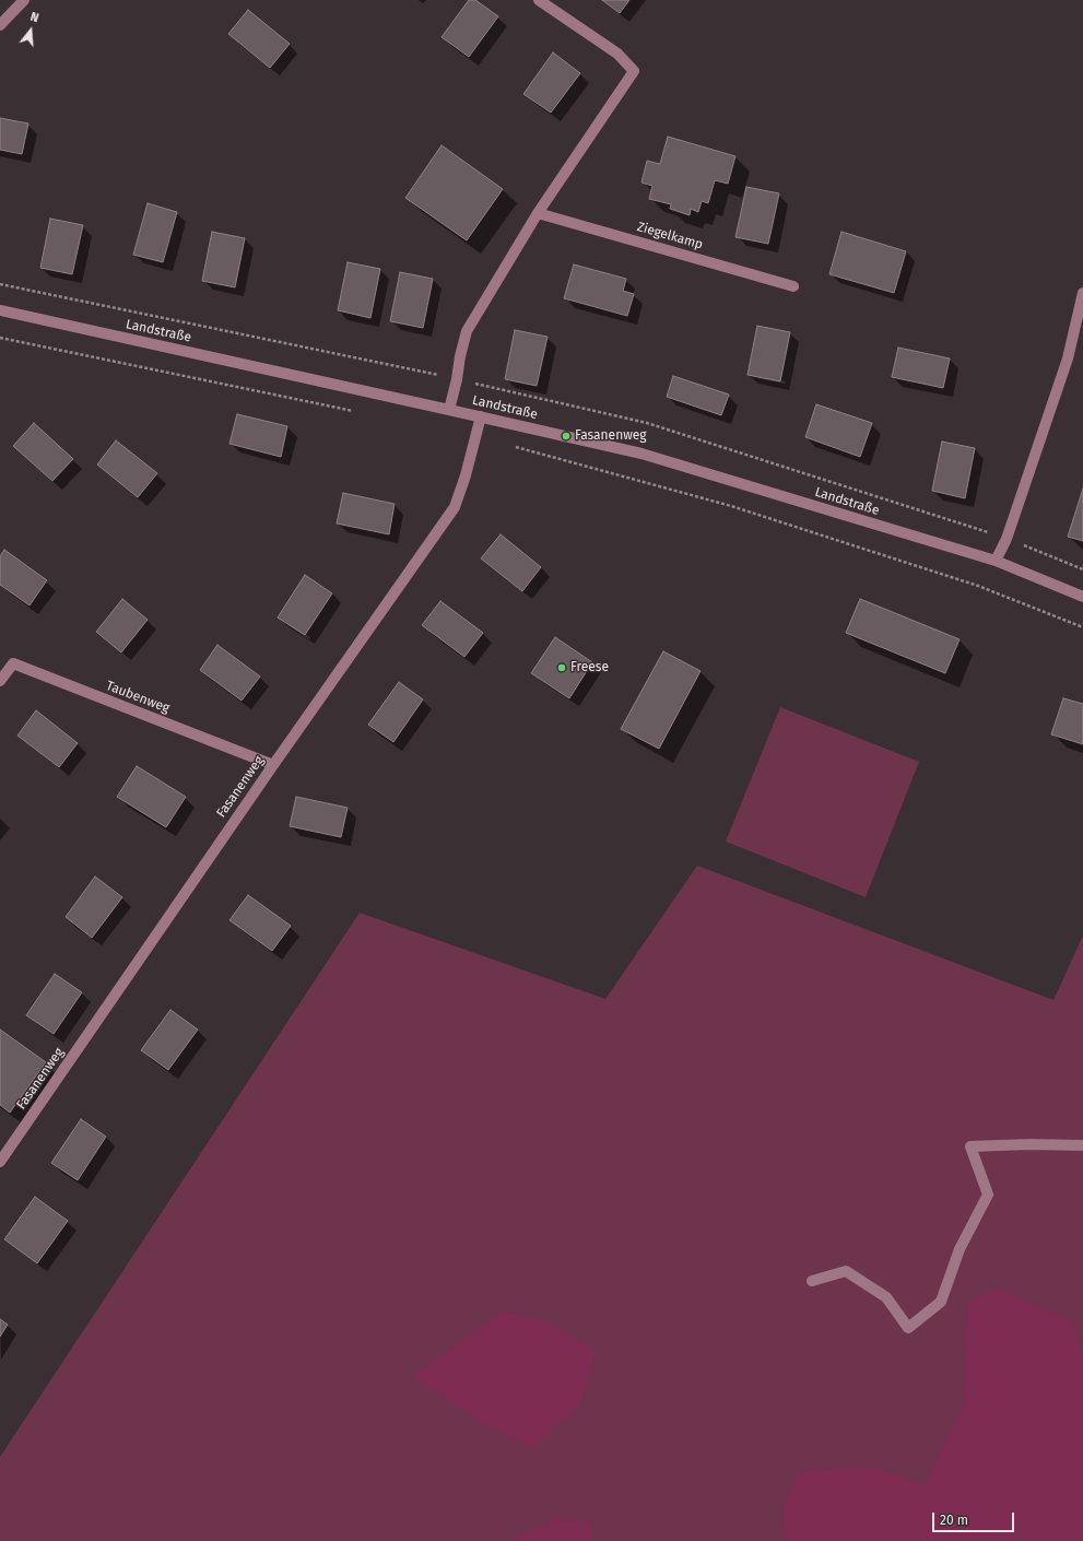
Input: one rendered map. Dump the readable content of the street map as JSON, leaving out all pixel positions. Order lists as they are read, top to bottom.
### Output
{
  "streets": {
    "street": [
      "Ziegelkamp",
      "Landstraße",
      "Taubenweg",
      "Fasanenweg"
    ]
  },
  "crossings": [
    ["Landstraße", "Fasanenweg"],
    ["Taubenweg", "Fasanenweg"]
  ],
  "places": ["Fasanenweg", "Freese"],
  "scale_bar": "20 m",
  "north": "top"
}
